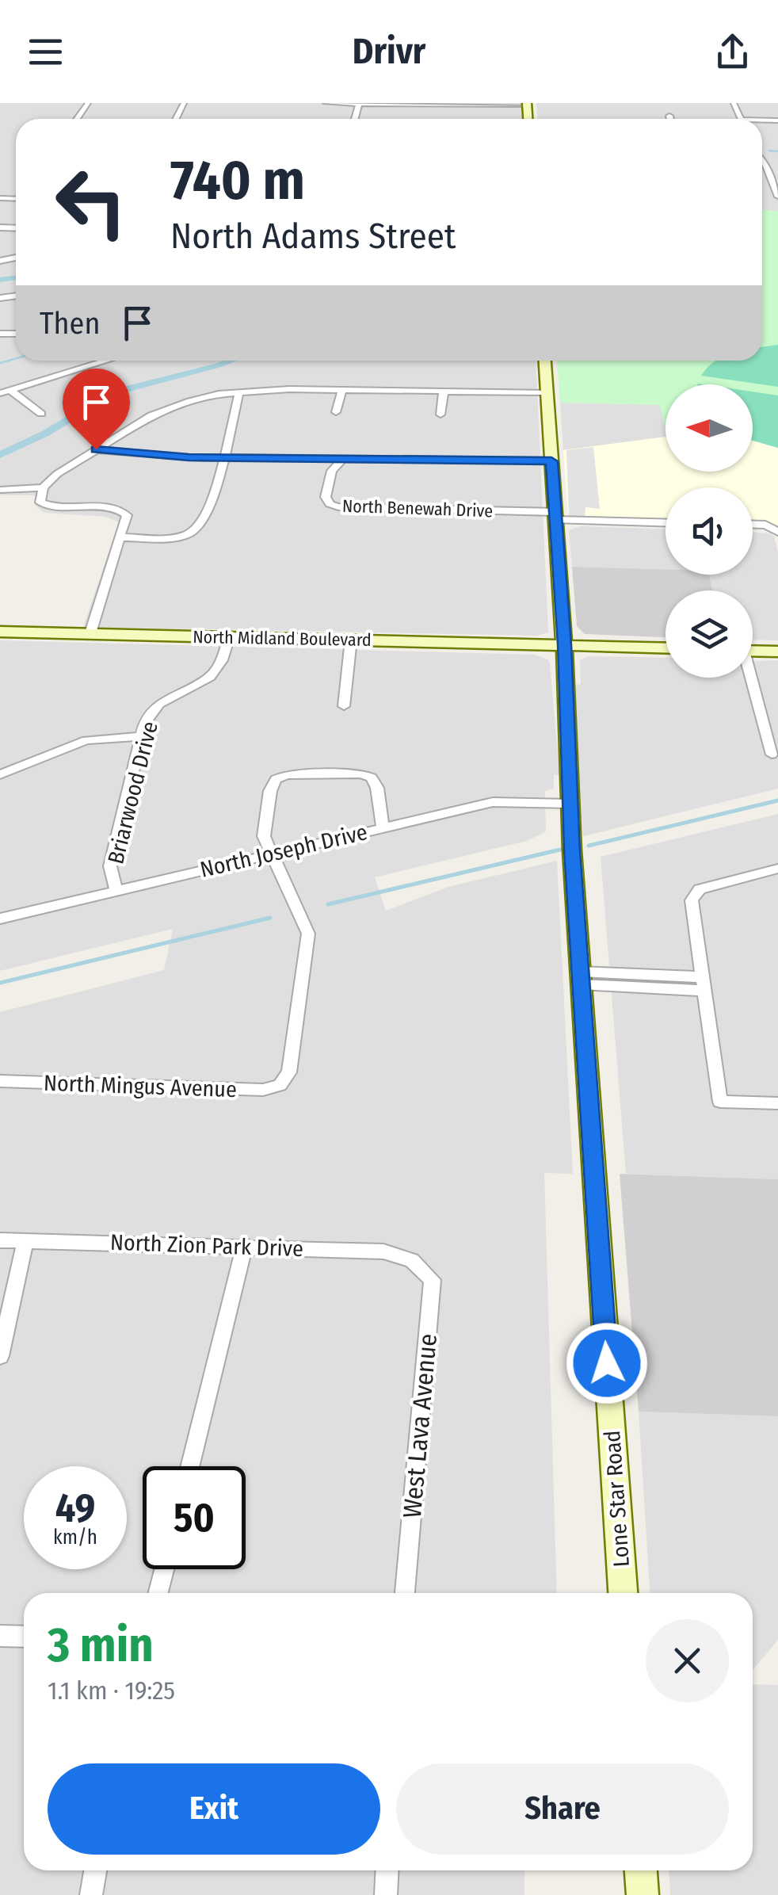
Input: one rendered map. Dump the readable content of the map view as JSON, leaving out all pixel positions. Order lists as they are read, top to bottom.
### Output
{
  "streets": {
    "main road": ["North Midland Boulevard", "Lone Star Road"],
    "street": [
      "North Benewah Drive",
      "Briarwood Drive",
      "North Joseph Drive",
      "North Mingus Avenue",
      "North Zion Park Drive",
      "West Lava Avenue"
    ]
  },
  "crossings": [
    ["North Benewah Drive", "Lone Star Road"],
    ["North Midland Boulevard", "Briarwood Drive"],
    ["North Midland Boulevard", "Lone Star Road"],
    ["Briarwood Drive", "North Joseph Drive"],
    ["North Joseph Drive", "North Mingus Avenue"],
    ["North Joseph Drive", "Lone Star Road"],
    ["North Zion Park Drive", "West Lava Avenue"]
  ],
  "north": "left",
  "page": {
    "header": "Drivr",
    "turn": ["740 m", "North Adams Street"],
    "then": "Then",
    "speed": "49 km/h",
    "limit": "50",
    "heading": ["3 min", "1.1 km · 19:25"],
    "buttons": ["Exit", "Share"]
  }
}
